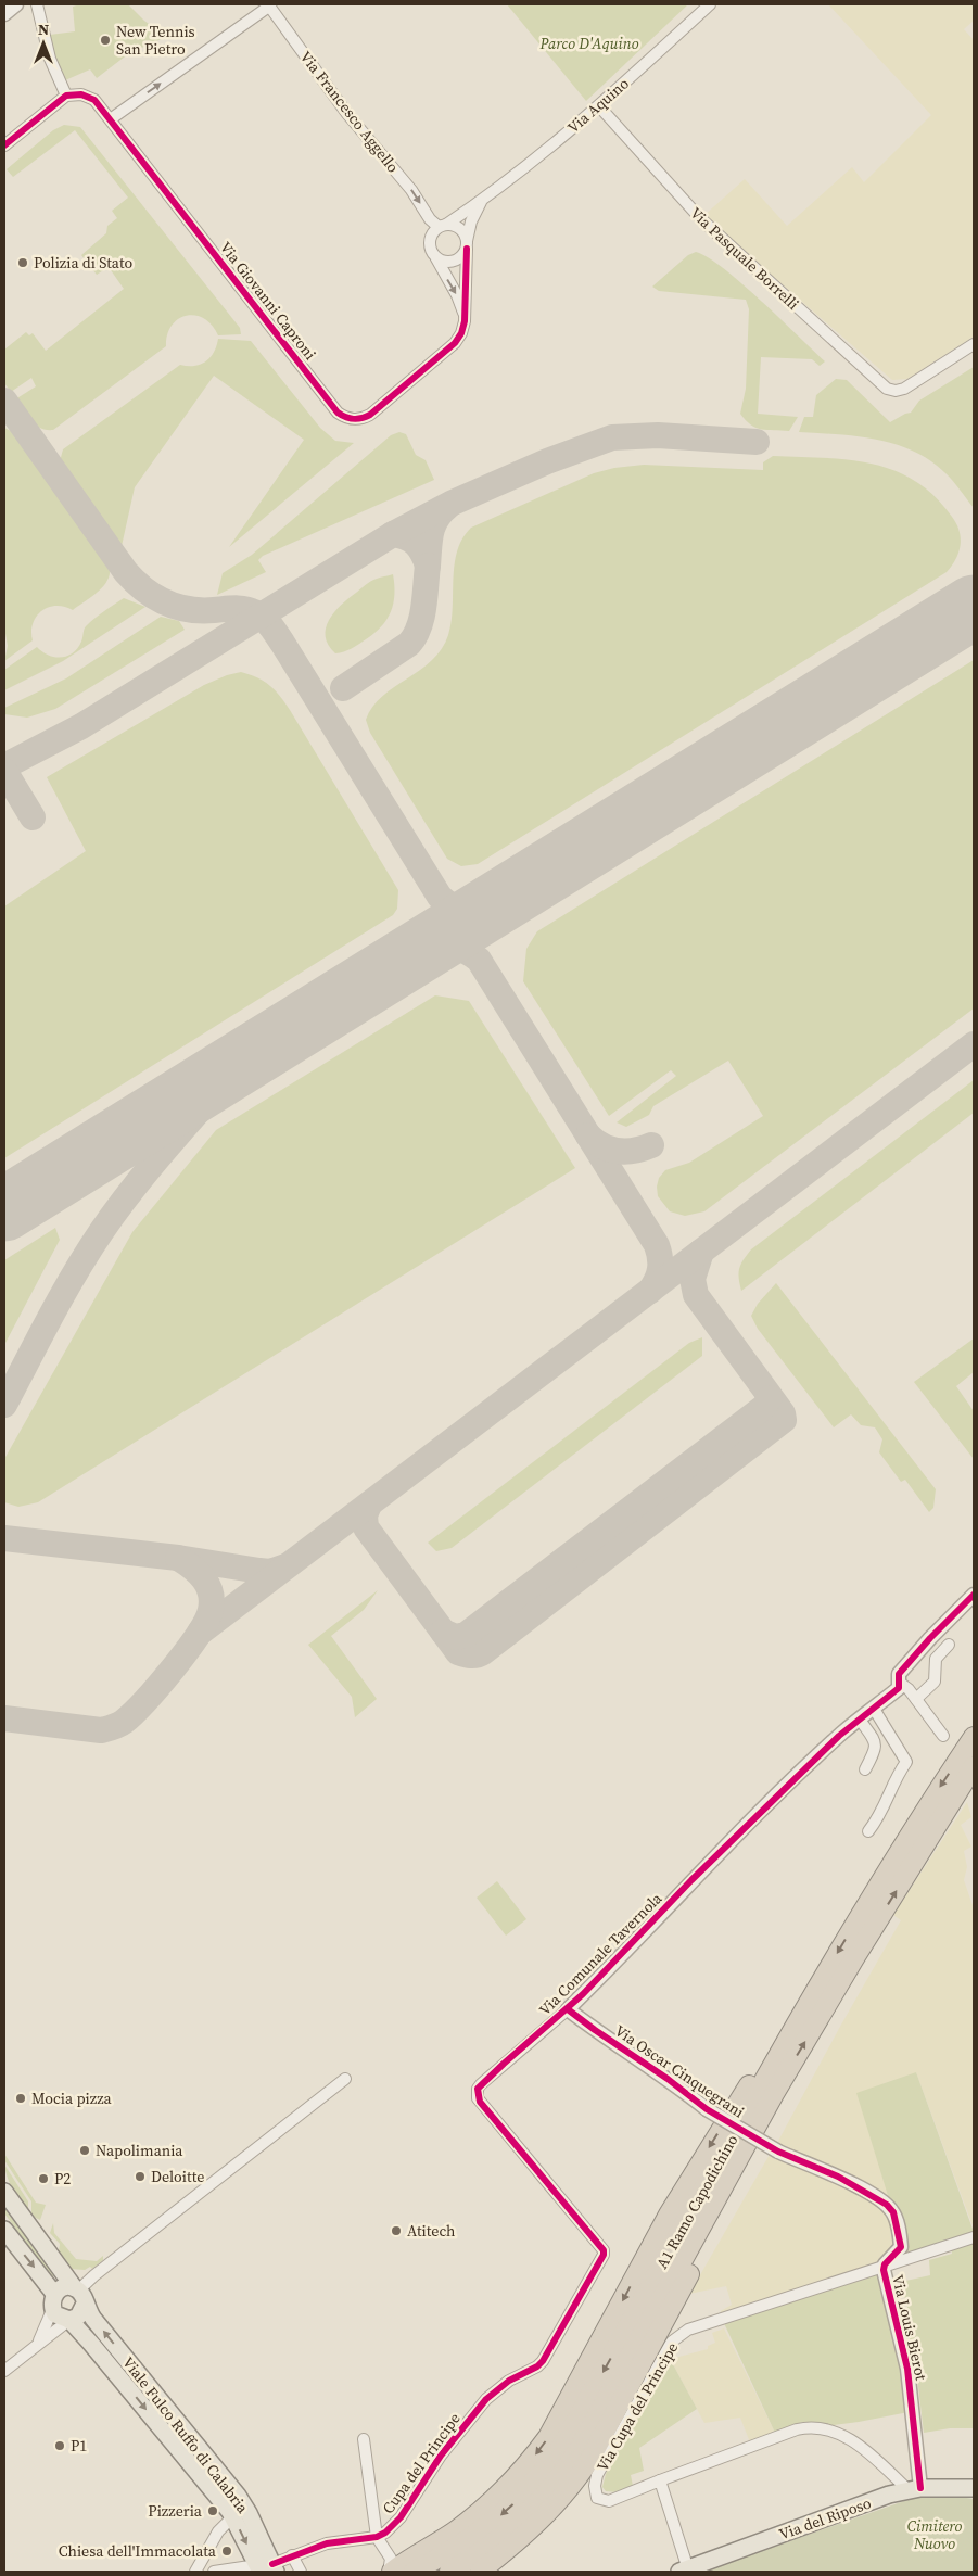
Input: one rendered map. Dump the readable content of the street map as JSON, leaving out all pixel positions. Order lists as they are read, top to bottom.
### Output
{
  "streets": {
    "highway": ["A1 Ramo Capodichino"],
    "main road": ["Viale Fulco Ruffo di Calabria", "Via del Riposo"],
    "street": [
      "Via Aquino",
      "Via Francesco Aggello",
      "Via Pasquale Borrelli",
      "Via Giovanni Caproni",
      "Via Comunale Tavernola",
      "Via Oscar Cinquegrani",
      "Via Louis Bierot",
      "Via Cupa del Principe",
      "Cupa del Principe"
    ]
  },
  "crossings": [
    ["Via Aquino", "Via Francesco Aggello"],
    ["Via Aquino", "Via Pasquale Borrelli"],
    ["Via Aquino", "Via Giovanni Caproni"],
    ["Via Francesco Aggello", "Via Giovanni Caproni"],
    ["Via Comunale Tavernola", "Via Oscar Cinquegrani"],
    ["Via Comunale Tavernola", "Cupa del Principe"],
    ["Via Oscar Cinquegrani", "Via Louis Bierot"],
    ["Via Louis Bierot", "Via Cupa del Principe"],
    ["Via Louis Bierot", "Via del Riposo"]
  ],
  "one_way": ["Via Francesco Aggello"],
  "parks": ["Parco D'Aquino", "Cimitero Nuovo"],
  "places": [
    "New Tennis San Pietro",
    "Polizia di Stato",
    "Mocia pizza",
    "Napolimania",
    "Deloitte",
    "P2",
    "Atitech",
    "P1",
    "Pizzeria",
    "Chiesa dell'Immacolata"
  ],
  "north": "top"
}
